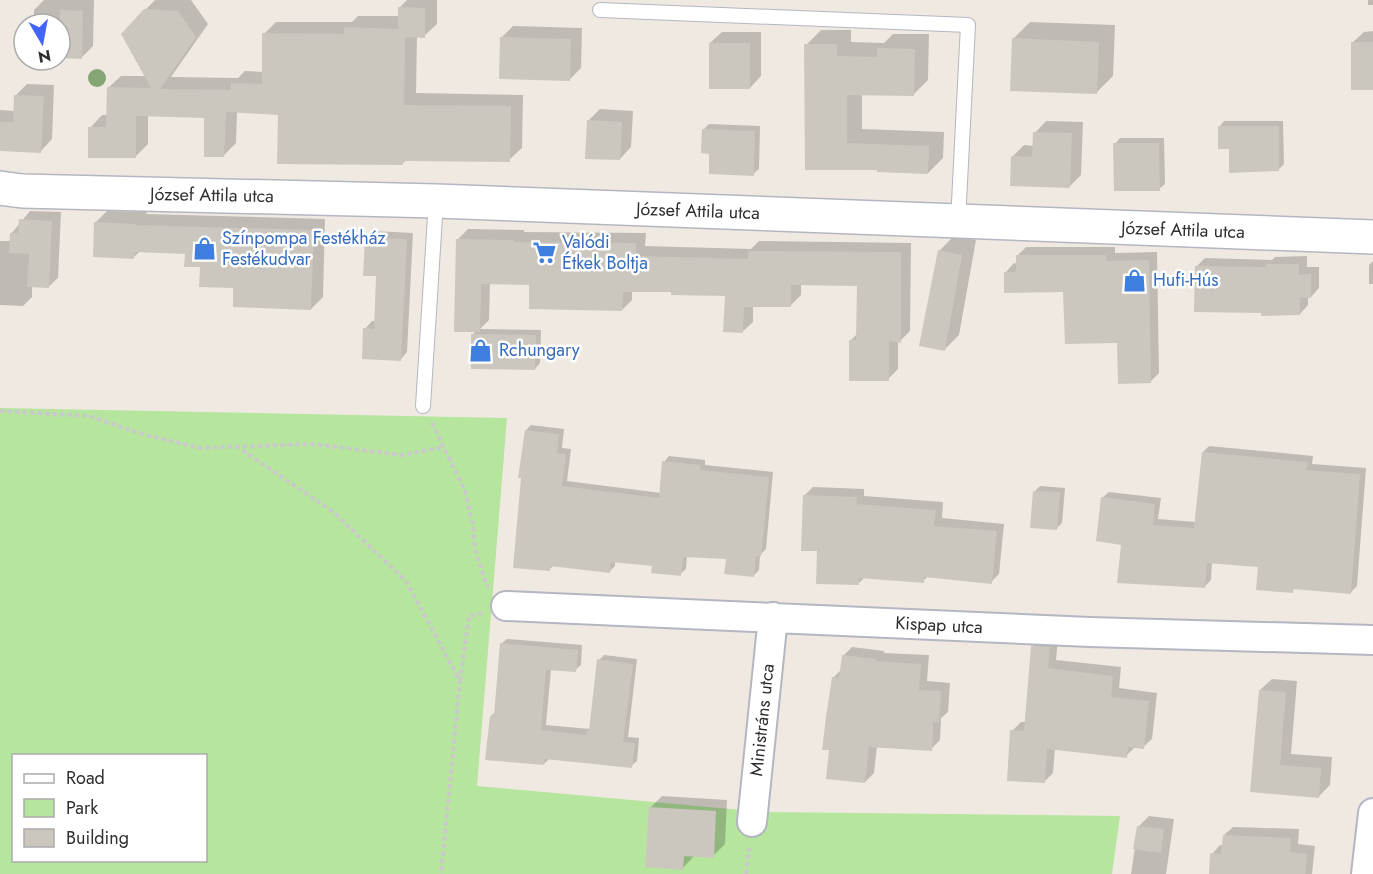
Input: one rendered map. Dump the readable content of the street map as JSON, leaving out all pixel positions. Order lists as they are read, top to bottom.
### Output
{
  "streets": {
    "main road": ["József Attila utca"],
    "street": ["Kispap utca", "Ministráns utca"]
  },
  "crossings": [
    ["Kispap utca", "Ministráns utca"]
  ],
  "places": {
    "shop": ["Színpompa Festékház Festékudvar", "Hufi-Hús", "Rchungary"],
    "supermarket": ["Valódi Étkek Boltja"]
  },
  "legend": ["Road", "Park", "Building"],
  "north": "bottom"
}
